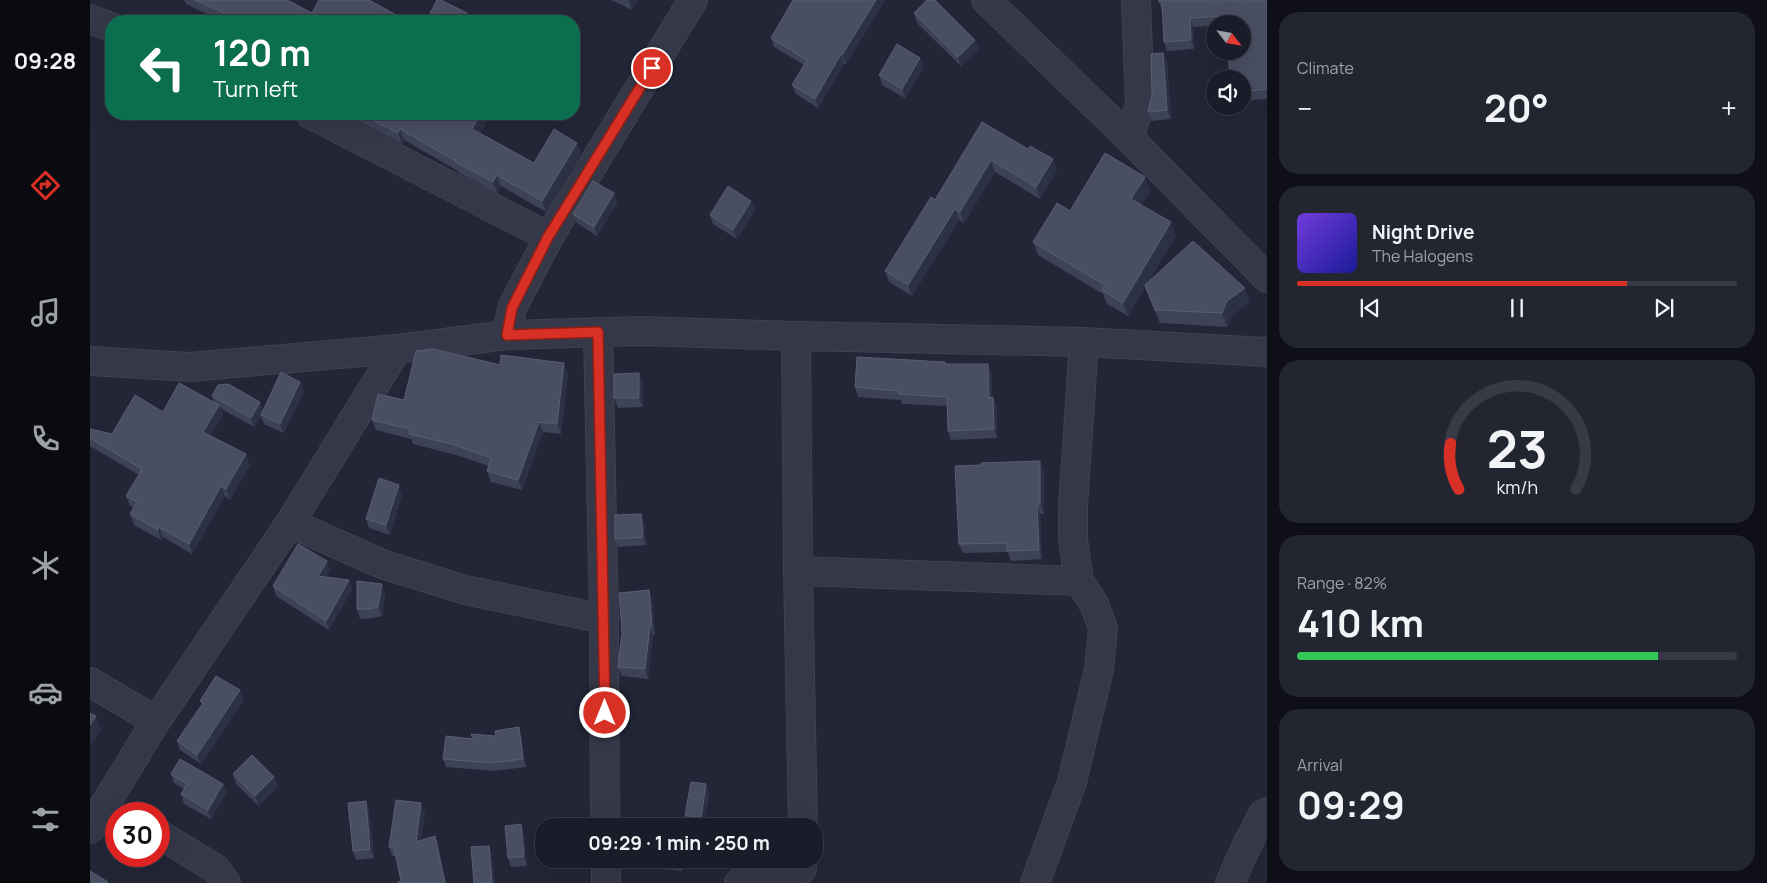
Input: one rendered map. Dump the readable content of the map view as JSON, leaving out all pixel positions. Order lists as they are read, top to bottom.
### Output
{
  "north": "bottom right",
  "page": {
    "tabs": "09:28",
    "tile": [
      "Climate",
      ["Range · 82%", "410 km"],
      ["Arrival", "09:29"]
    ],
    "turn": ["120 m", "Turn left"],
    "heat": ["−", "20°", "+"],
    "song": ["Night Drive", "The Halogens"],
    "limit": "30",
    "trip": "09:29 · 1 min · 250 m",
    "gauge": ["23", "km/h"]
  }
}
